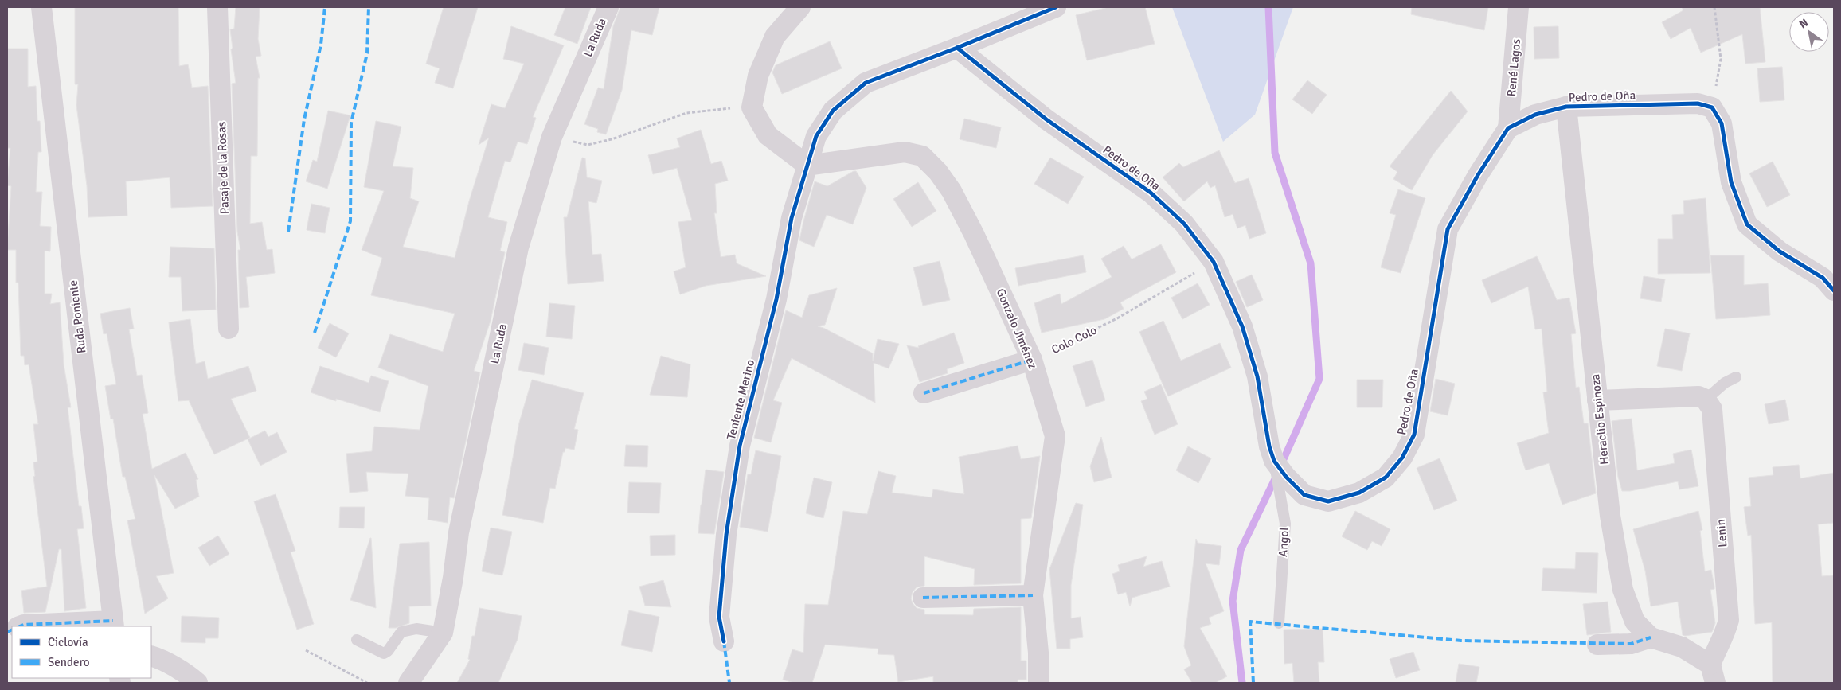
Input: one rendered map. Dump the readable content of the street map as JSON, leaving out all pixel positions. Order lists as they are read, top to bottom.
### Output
{
  "streets": {
    "street": [
      "La Ruda",
      "René Lagos",
      "Pedro de Oña",
      "Pasaje de la Rosas",
      "Ruda Poniente",
      "Gonzalo Jiménez",
      "Teniente Merino",
      "Heraclio Espinoza",
      "Lenin"
    ],
    "lane": ["Angol"],
    "path": ["Colo Colo"]
  },
  "crossings": [
    ["René Lagos", "Pedro de Oña"],
    ["Pedro de Oña", "Colo Colo"],
    ["Pedro de Oña", "Heraclio Espinoza"],
    ["Pedro de Oña", "Angol"],
    ["Gonzalo Jiménez", "Colo Colo"],
    ["Gonzalo Jiménez", "Teniente Merino"],
    ["Heraclio Espinoza", "Lenin"]
  ],
  "legend": ["Ciclovía", "Sendero"],
  "north": "top left"
}
